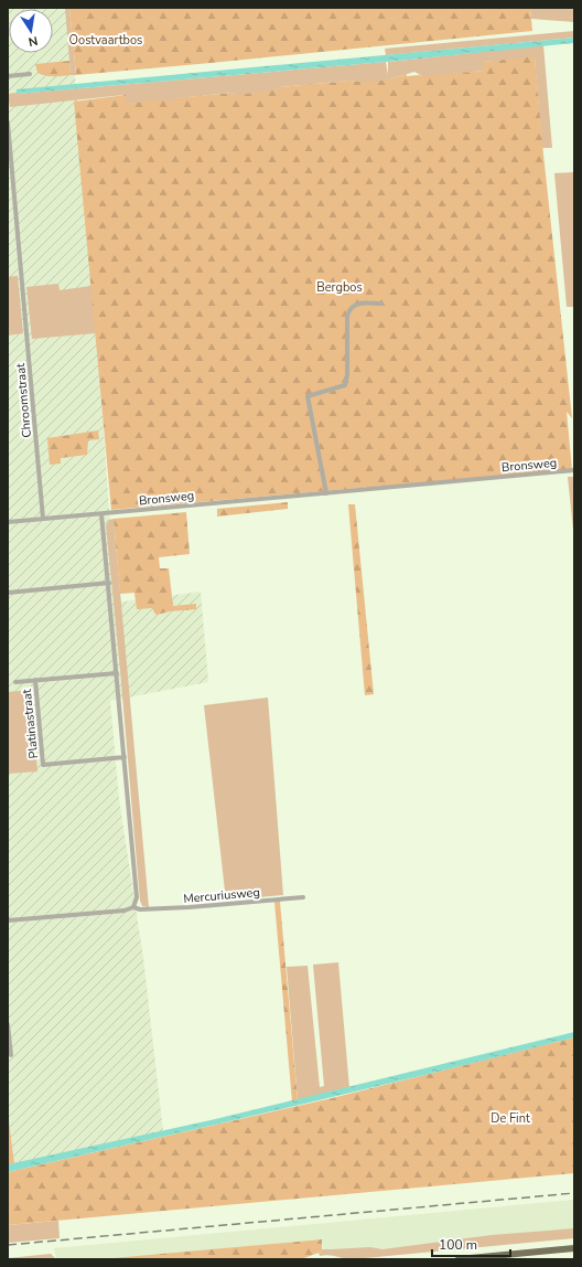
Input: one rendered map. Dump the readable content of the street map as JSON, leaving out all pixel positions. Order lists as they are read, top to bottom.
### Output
{
  "streets": {
    "street": [
      "Chroomstraat",
      "Bronsweg",
      "Platinastraat",
      "Mercuriusweg"
    ]
  },
  "crossings": [
    ["Chroomstraat", "Bronsweg"]
  ],
  "parks": ["Oostvaartbos", "Bergbos", "De Fint"],
  "scale_bar": "100 m",
  "north": "bottom"
}
